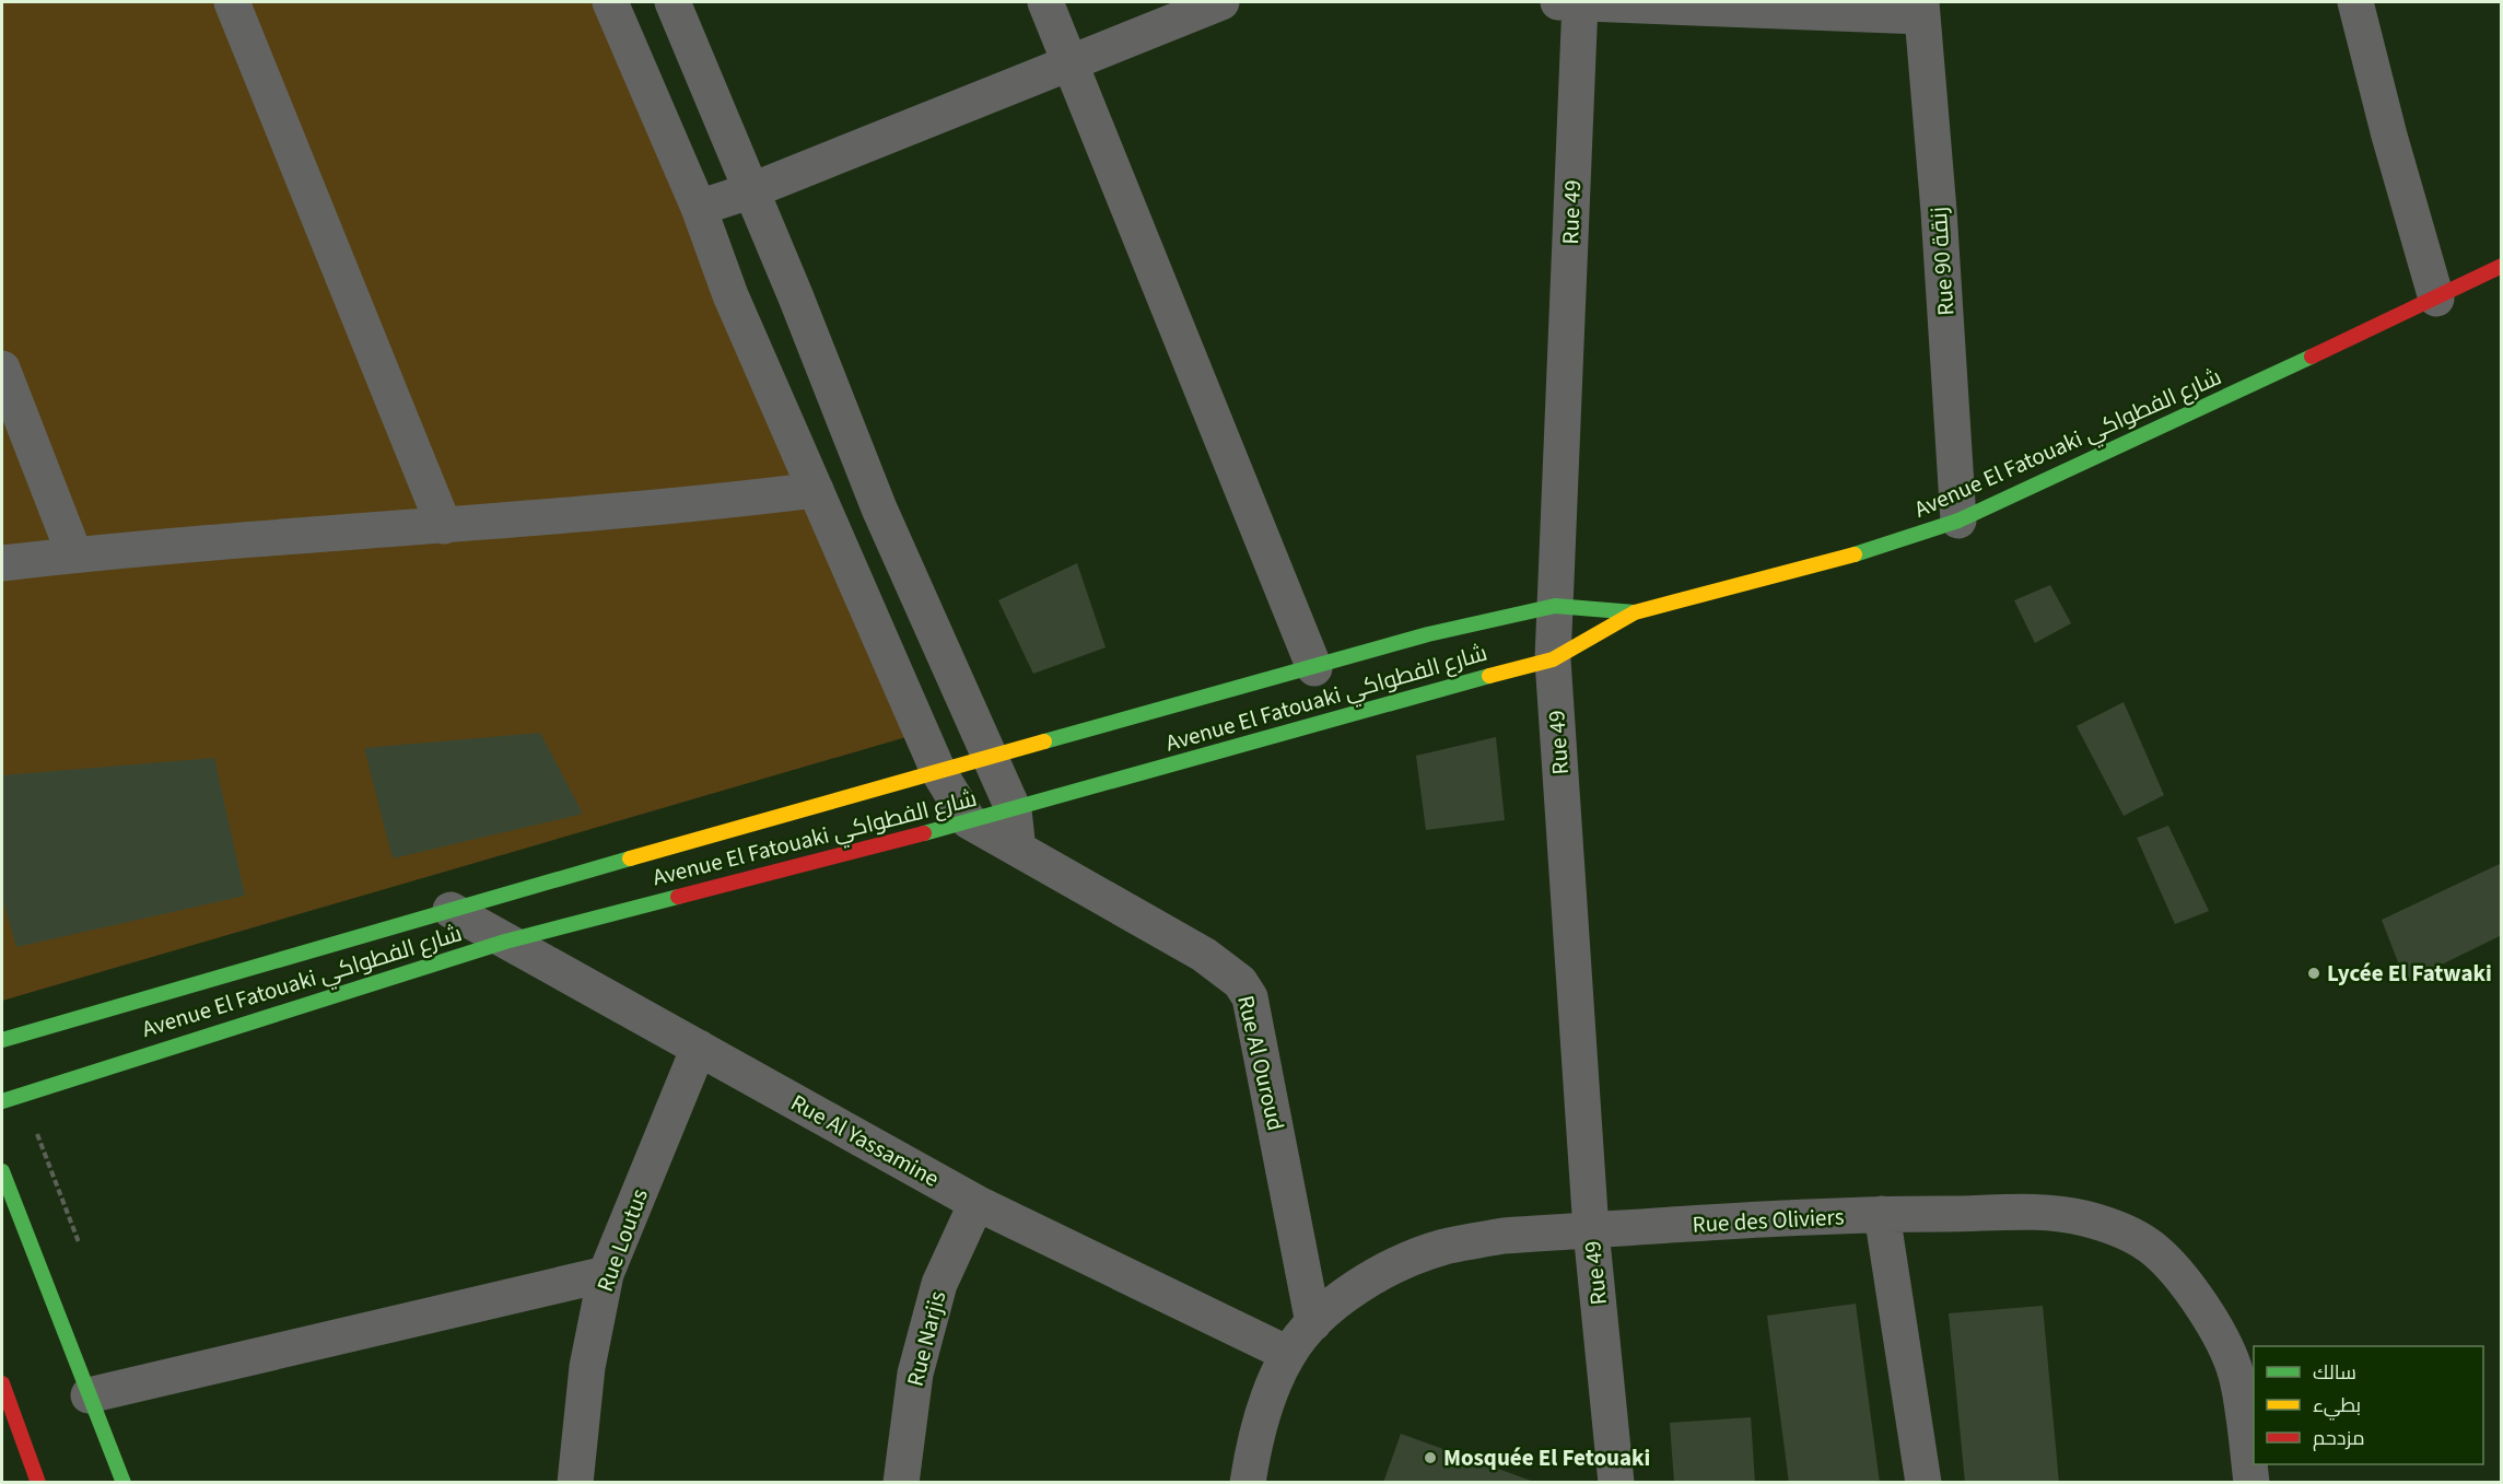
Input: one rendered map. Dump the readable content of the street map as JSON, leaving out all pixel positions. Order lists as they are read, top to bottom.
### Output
{
  "streets": {
    "main road": ["Avenue El Fatouaki شارع الفطواكي"],
    "street": [
      "Rue 49",
      "Rue 90 زنقة",
      "Rue Al Ouroud",
      "Rue Al Yassamine",
      "Rue des Oliviers",
      "Rue Loutus",
      "Rue Narjis"
    ]
  },
  "crossings": [
    ["Rue 49", "Avenue El Fatouaki شارع الفطواكي"],
    ["Rue 49", "Rue des Oliviers"],
    ["Rue 90 زنقة", "Avenue El Fatouaki شارع الفطواكي"],
    ["Avenue El Fatouaki شارع الفطواكي", "Rue Al Ouroud"],
    ["Avenue El Fatouaki شارع الفطواكي", "Rue Al Yassamine"],
    ["Rue Al Ouroud", "Rue des Oliviers"],
    ["Rue Al Yassamine", "Rue des Oliviers"],
    ["Rue Al Yassamine", "Rue Loutus"],
    ["Rue Al Yassamine", "Rue Narjis"]
  ],
  "places": ["Lycée El Fatwaki", "Mosquée El Fetouaki"],
  "legend": ["سالك", "بطيء", "مزدحم"]
}
